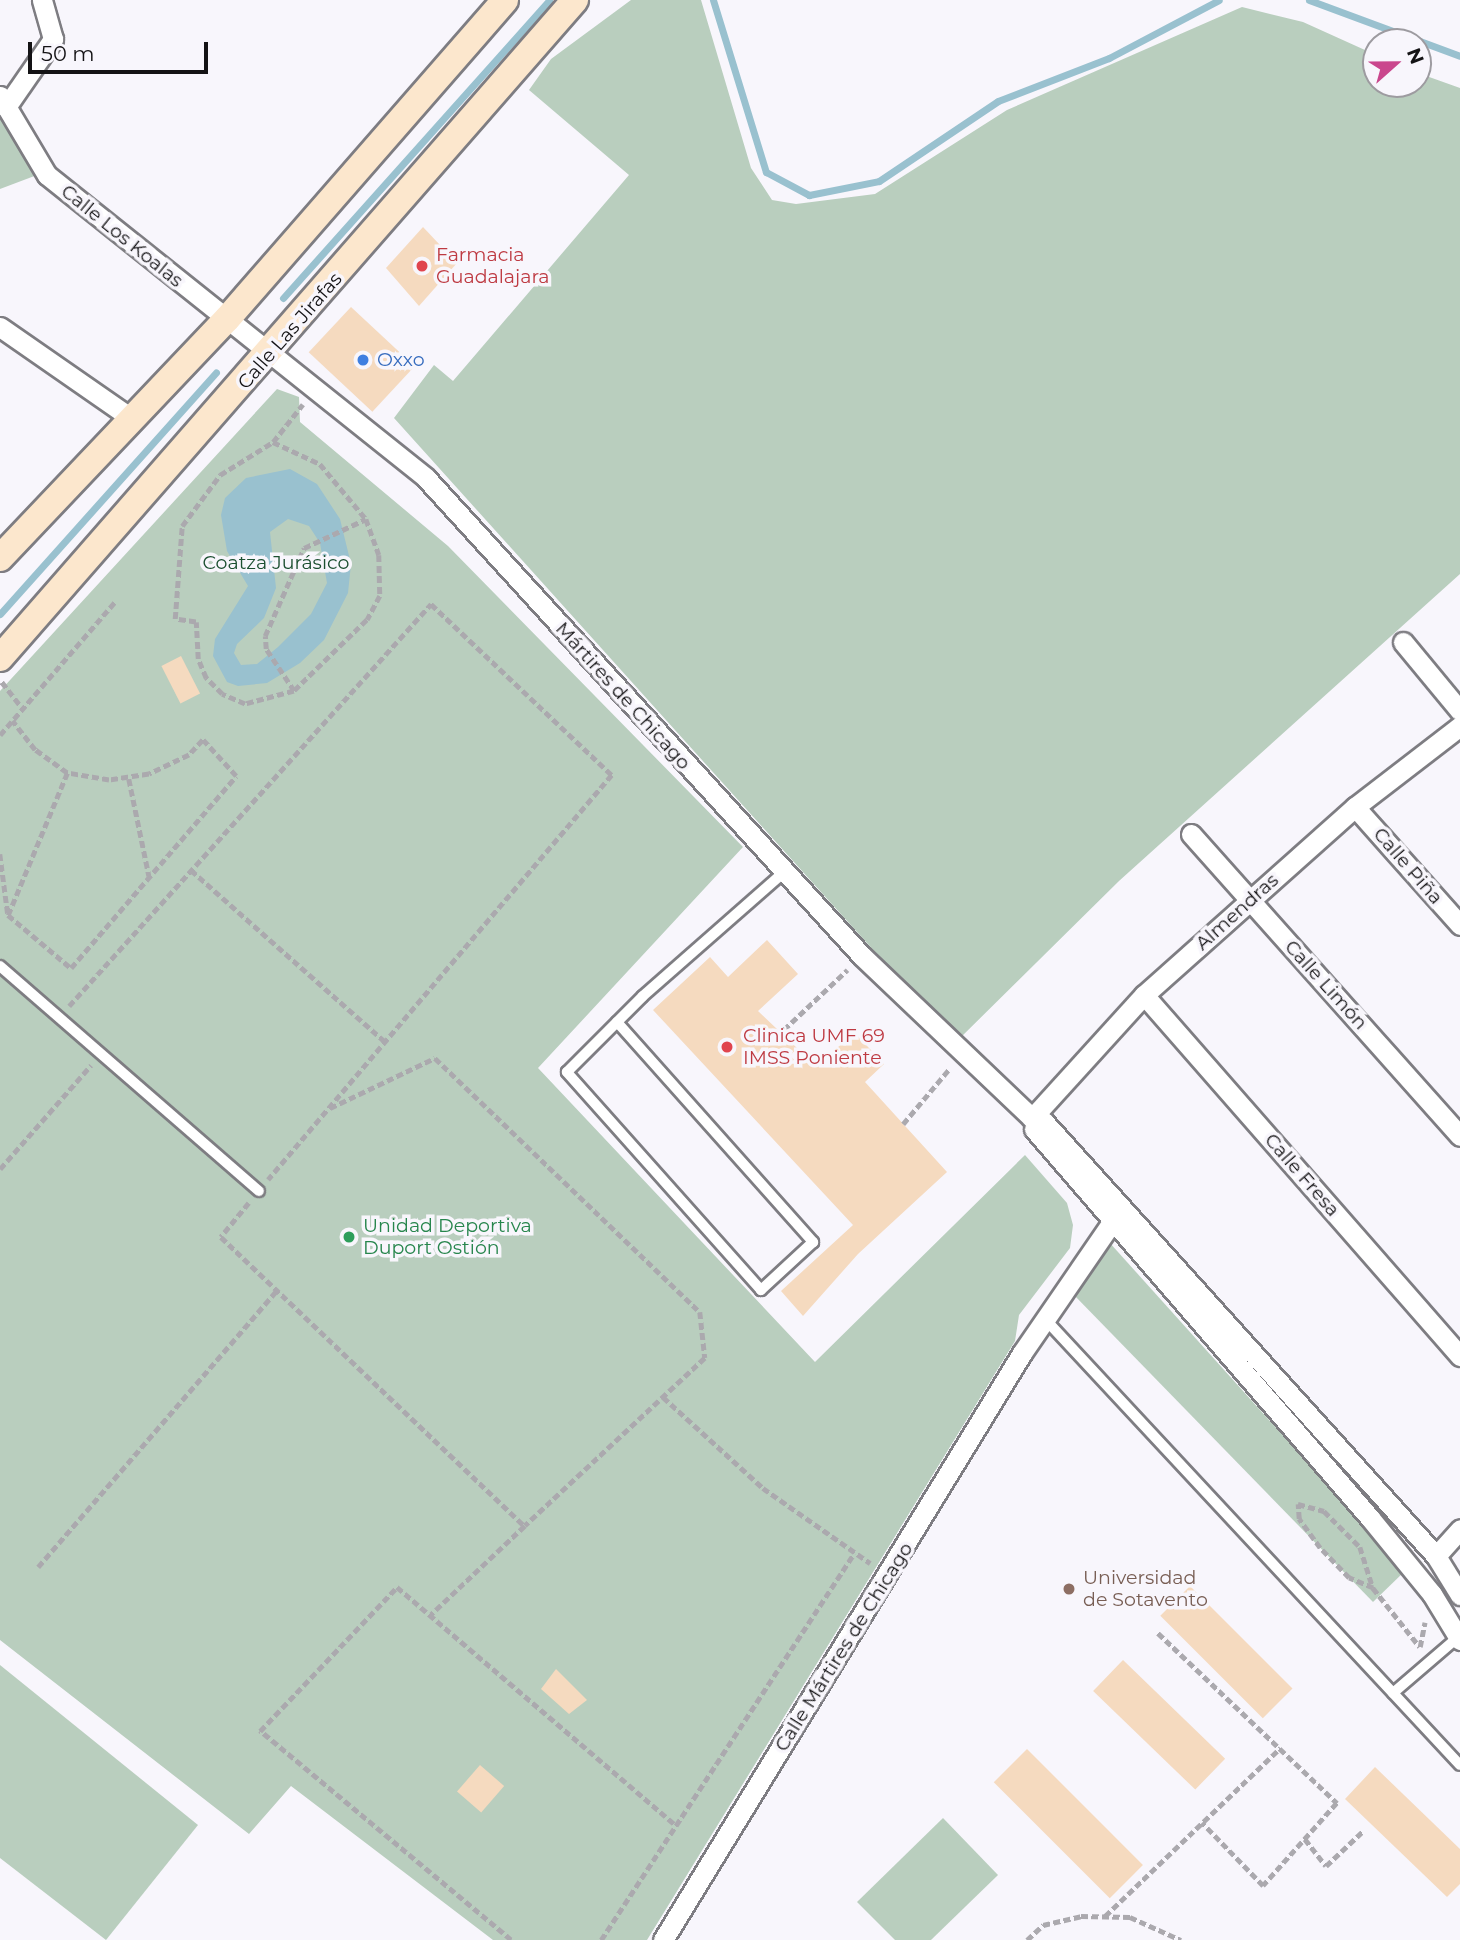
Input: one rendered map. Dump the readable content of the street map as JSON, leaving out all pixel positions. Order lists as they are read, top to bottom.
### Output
{
  "streets": {
    "main road": ["Calle Las Jirafas"],
    "street": [
      "Calle Los Koalas",
      "Mártires de Chicago",
      "Calle Piña",
      "Almendras",
      "Calle Limón",
      "Calle Fresa",
      "Calle Mártires de Chicago"
    ]
  },
  "crossings": [
    ["Calle Los Koalas", "Calle Las Jirafas"],
    ["Calle Los Koalas", "Mártires de Chicago"],
    ["Calle Las Jirafas", "Mártires de Chicago"],
    ["Calle Piña", "Almendras"],
    ["Almendras", "Calle Limón"],
    ["Almendras", "Calle Fresa"]
  ],
  "parks": ["Coatza Jurásico"],
  "places": [
    "Farmacia Guadalajara",
    "Oxxo",
    "Clinica UMF 69 IMSS Poniente",
    "Unidad Deportiva Duport Ostión",
    "Universidad de Sotavento"
  ],
  "scale_bar": "50 m",
  "north": "right"
}
